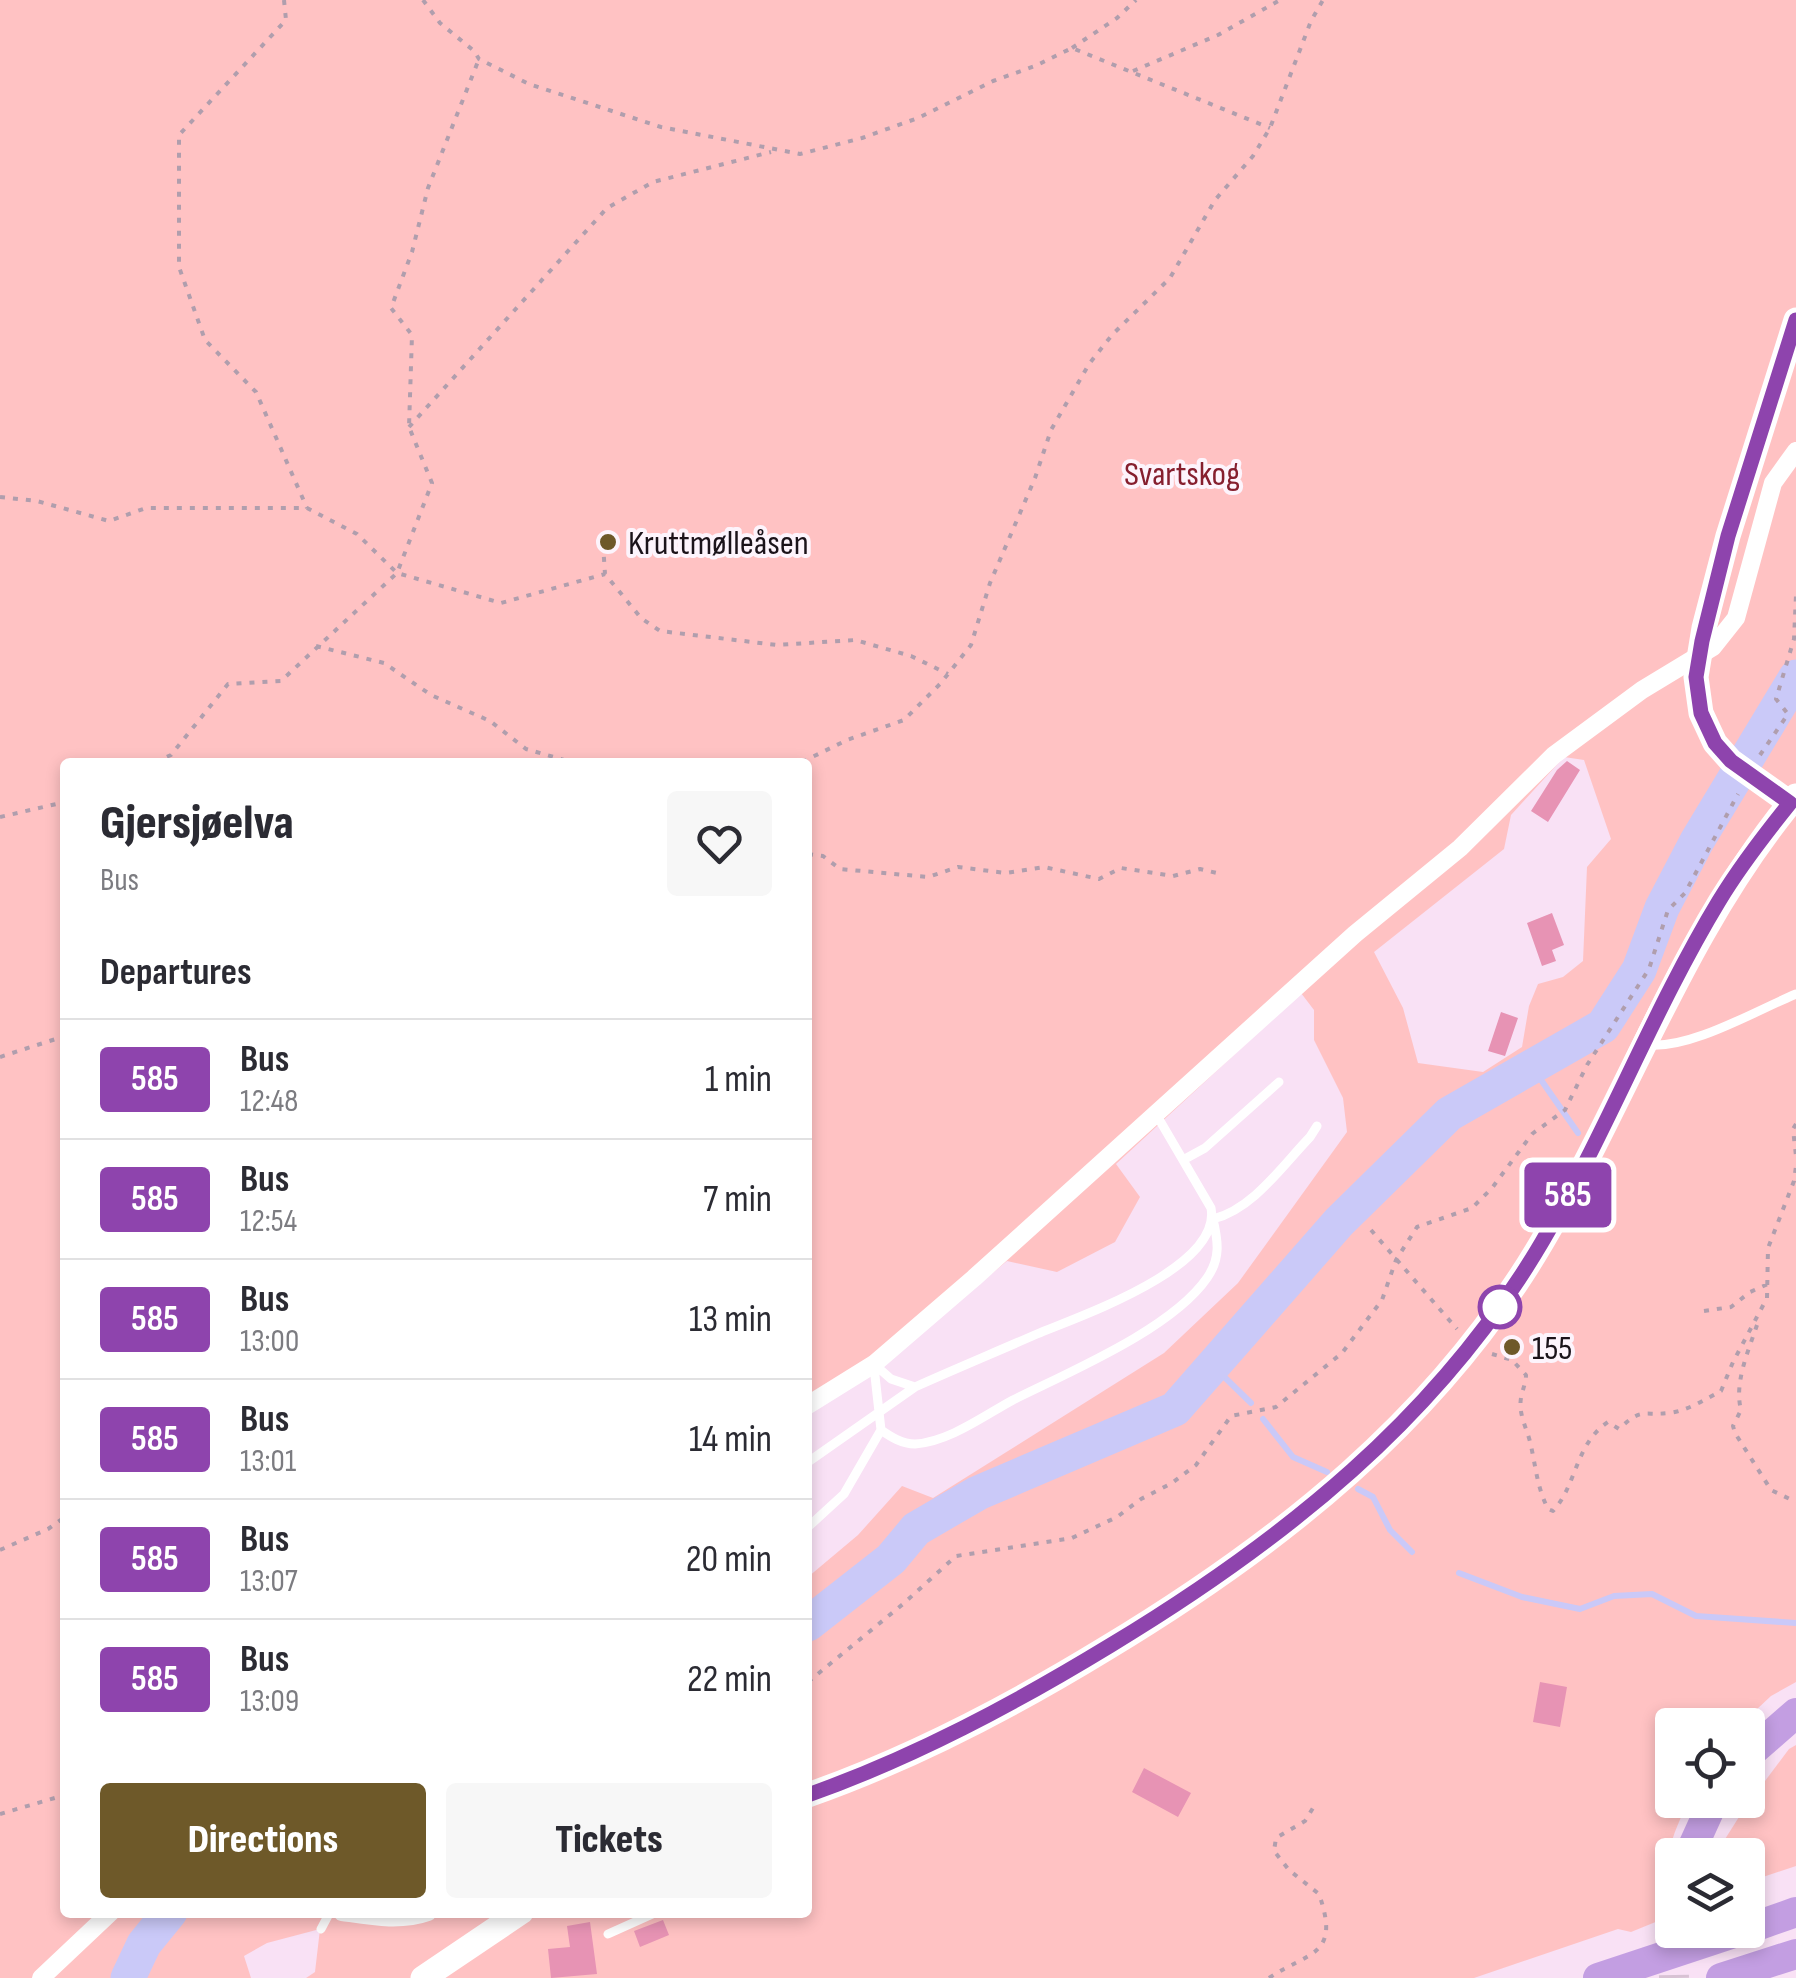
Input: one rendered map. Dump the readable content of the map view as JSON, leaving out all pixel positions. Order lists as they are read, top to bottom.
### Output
{
  "parks": ["Svartskog"],
  "places": ["Kruttmølleåsen", "155"],
  "lines": ["bus line 585"],
  "page": {
    "on_map": "585",
    "heading": [
      ["Gjersjøelva", "Bus"],
      "Departures"
    ],
    "list": [
      {
        "mark": "585",
        "name": "Bus",
        "note": "12:48",
        "value": "1 min"
      },
      {
        "mark": "585",
        "name": "Bus",
        "note": "12:54",
        "value": "7 min"
      },
      {
        "mark": "585",
        "name": "Bus",
        "note": "13:00",
        "value": "13 min"
      },
      {
        "mark": "585",
        "name": "Bus",
        "note": "13:01",
        "value": "14 min"
      },
      {
        "mark": "585",
        "name": "Bus",
        "note": "13:07",
        "value": "20 min"
      },
      {
        "mark": "585",
        "name": "Bus",
        "note": "13:09",
        "value": "22 min"
      }
    ],
    "buttons": ["Directions", "Tickets"]
  }
}
